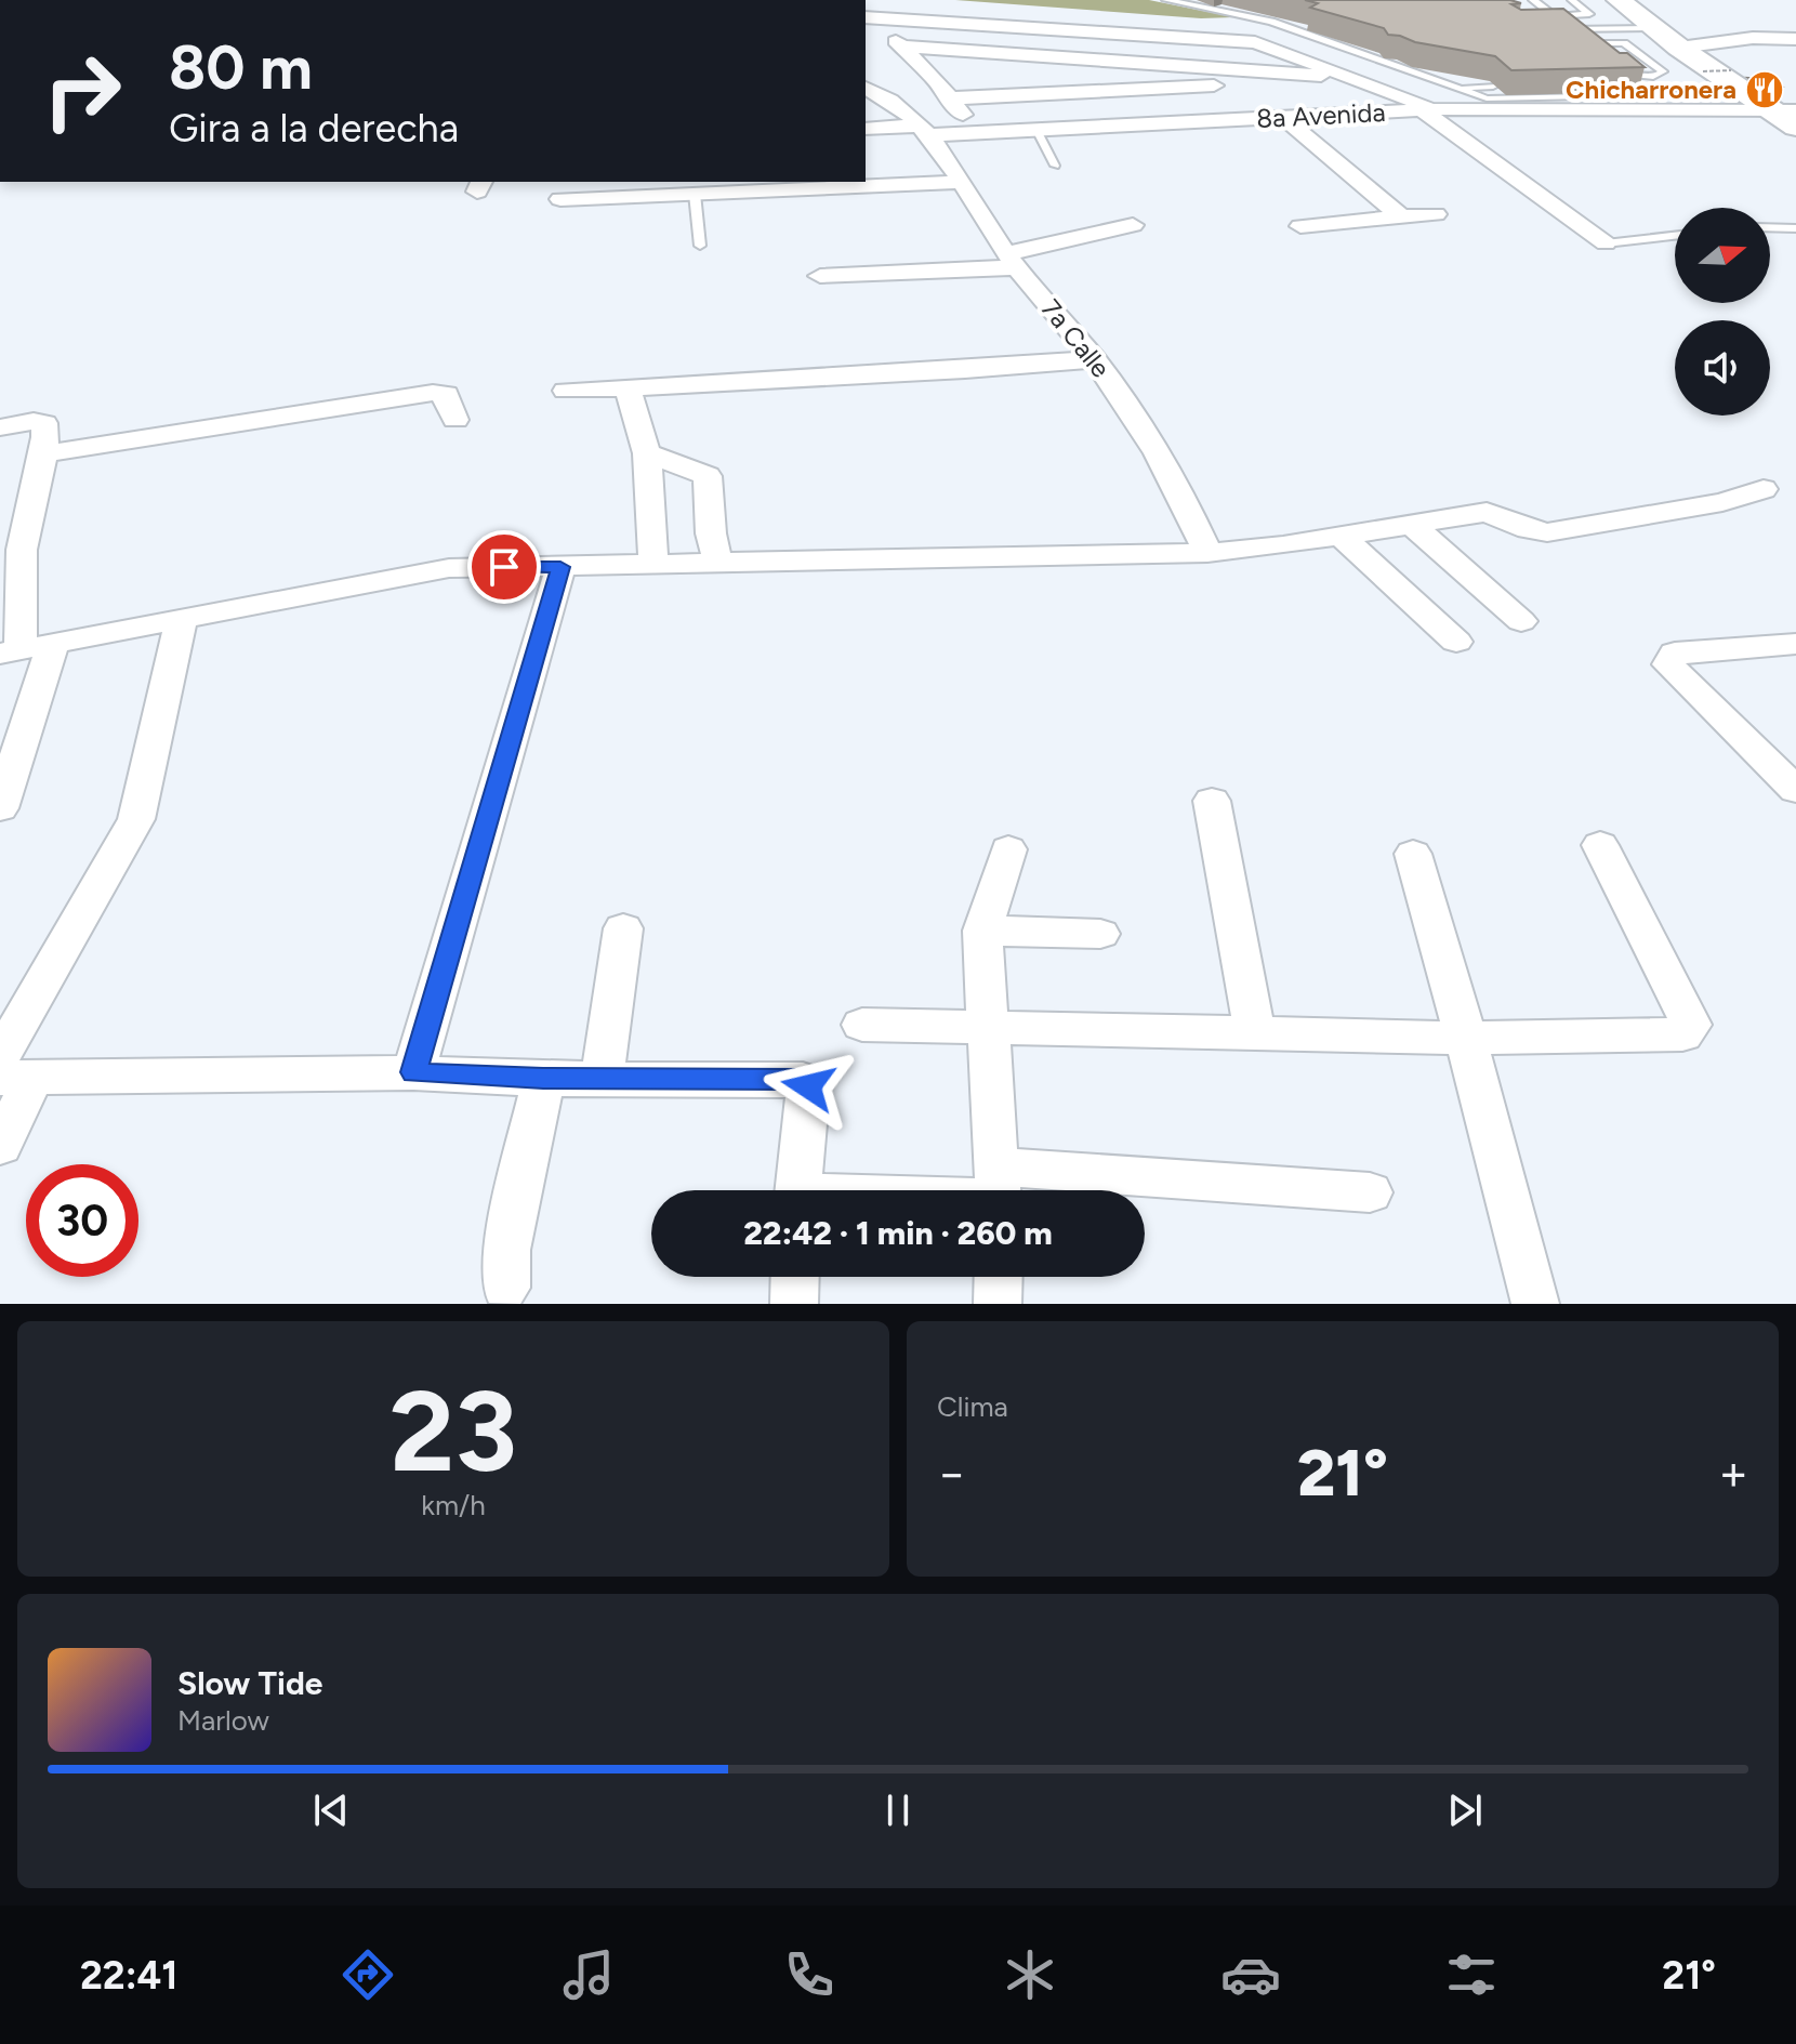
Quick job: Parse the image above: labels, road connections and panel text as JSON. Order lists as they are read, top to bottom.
{
  "streets": {
    "street": ["8a Avenida", "7a Calle"]
  },
  "crossings": [
    ["8a Avenida", "7a Calle"]
  ],
  "places": {
    "restaurant": ["Chicharronera"]
  },
  "north": "right",
  "page": {
    "turn": ["80 m", "Gira a la derecha"],
    "limit": "30",
    "trip": "22:42 · 1 min · 260 m",
    "tile": [
      ["23", "km/h"],
      "Clima"
    ],
    "heat": ["−", "21°", "+"],
    "song": ["Slow Tide", "Marlow"],
    "tabs": ["22:41", "21°"]
  }
}
